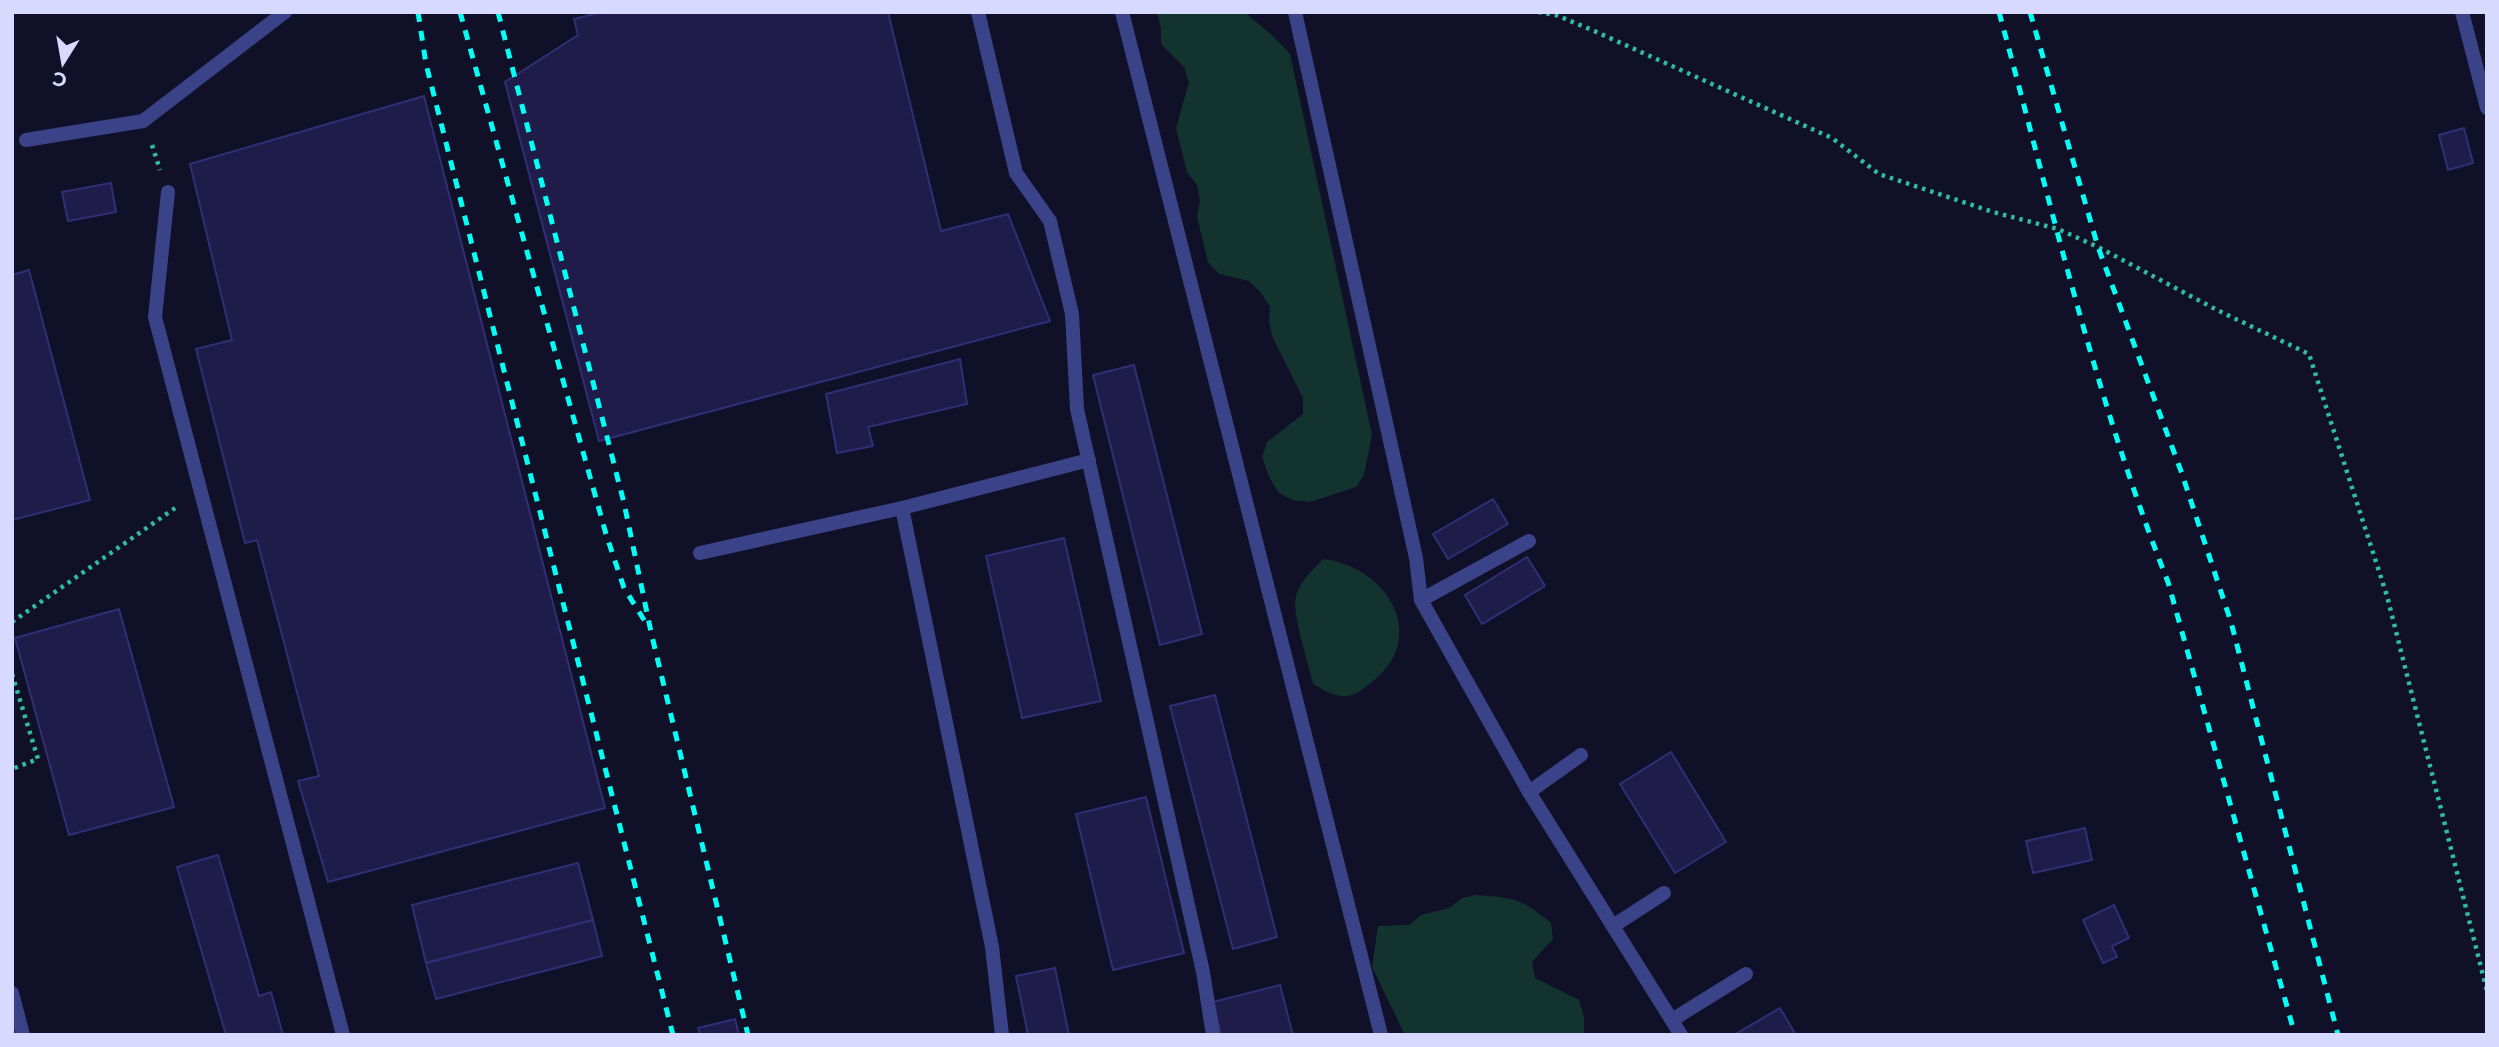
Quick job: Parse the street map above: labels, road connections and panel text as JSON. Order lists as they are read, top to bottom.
{
  "north": "bottom"
}
